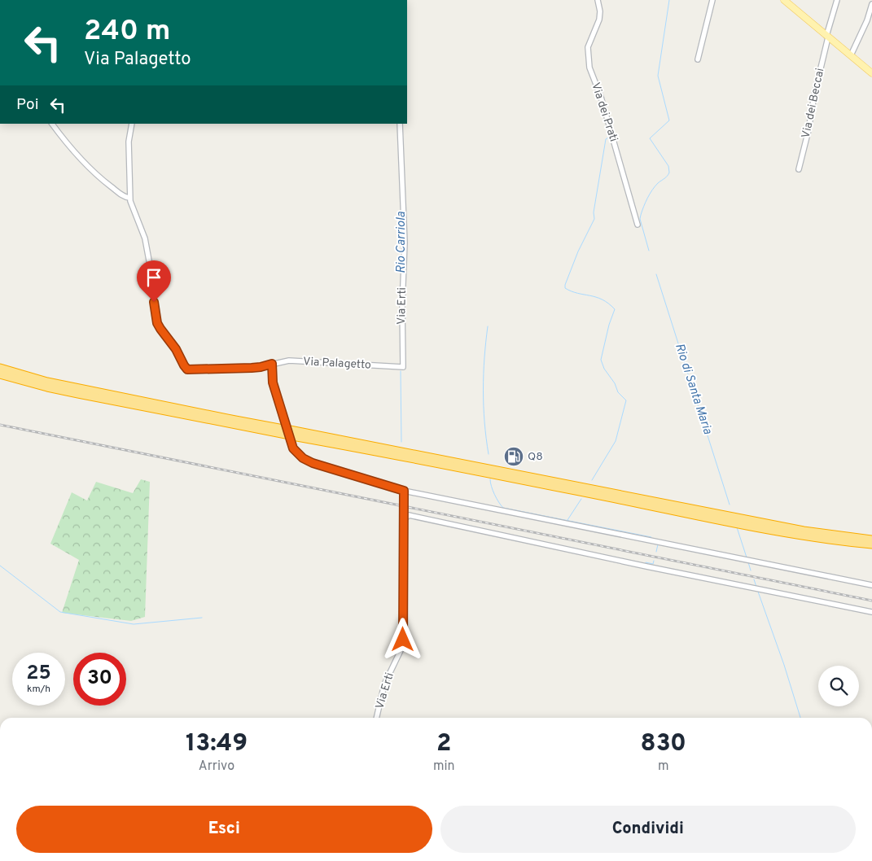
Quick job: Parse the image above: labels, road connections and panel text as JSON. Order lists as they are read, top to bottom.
{
  "streets": {
    "street": [
      "Via dei Beccai",
      "Via dei Prati",
      "Via Erti",
      "Via Palagetto"
    ]
  },
  "crossings": [
    ["Via Erti", "Via Palagetto"]
  ],
  "water": ["Rio Carriola", "Rio di Santa Maria"],
  "places": {
    "fuel station": ["Q8"]
  },
  "page": {
    "turn": ["240 m", "Via Palagetto"],
    "then": "Poi",
    "speed": "25 km/h",
    "limit": "30",
    "eta": [
      "13:49",
      "Arrivo",
      "2",
      "min",
      "830",
      "m"
    ],
    "buttons": ["Esci", "Condividi"]
  }
}
